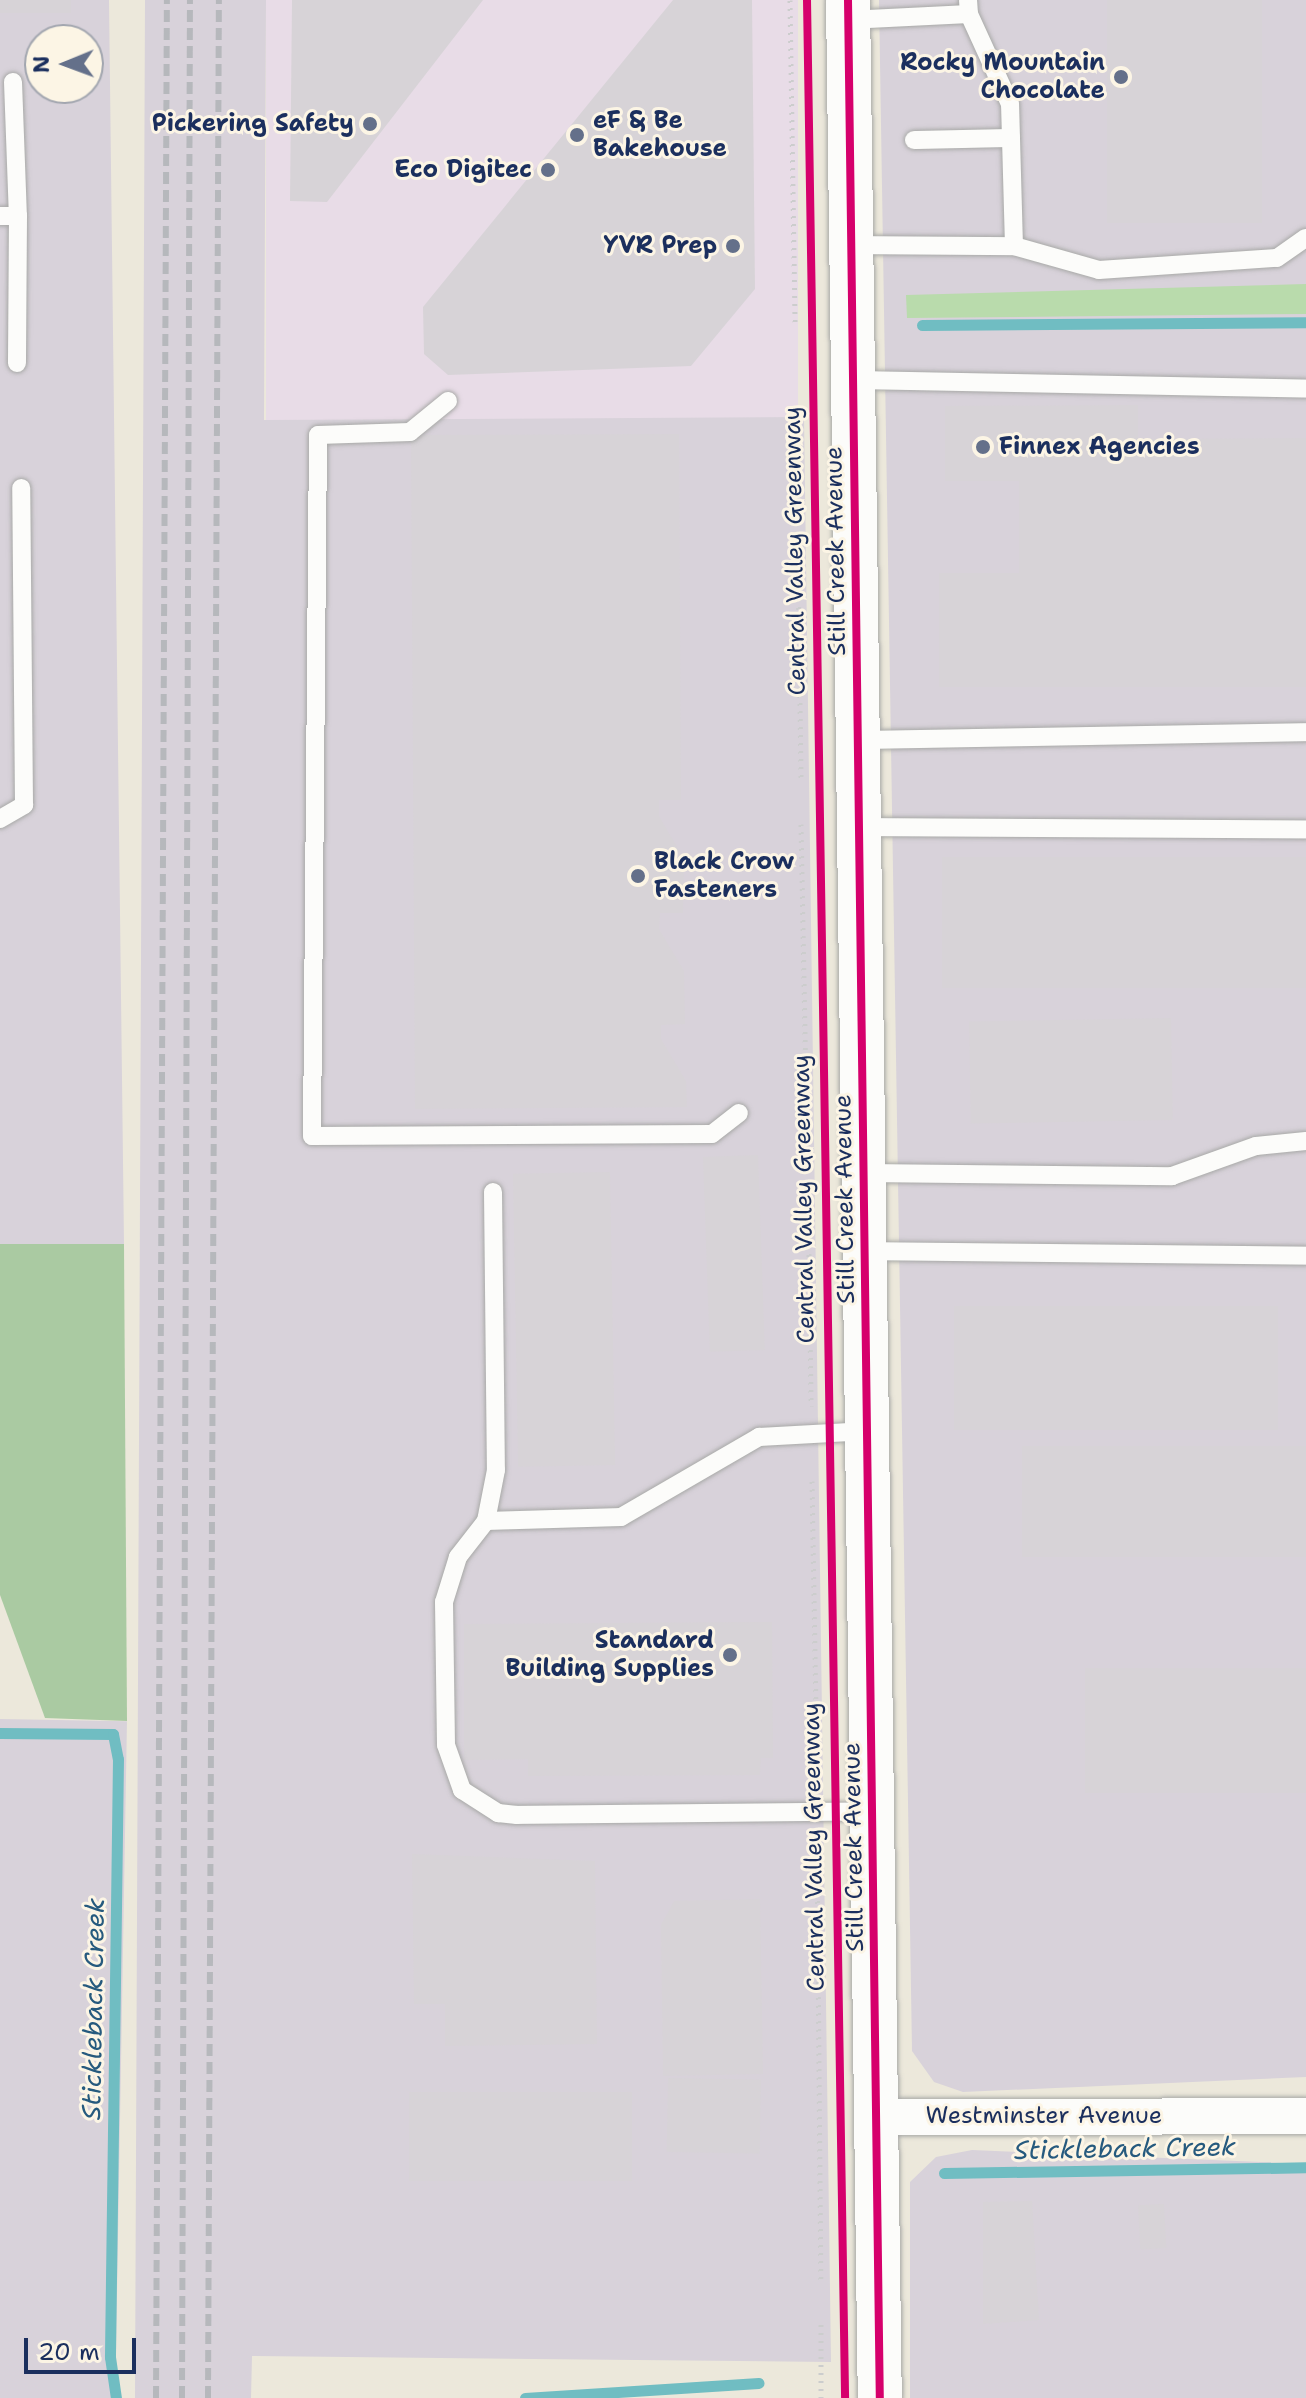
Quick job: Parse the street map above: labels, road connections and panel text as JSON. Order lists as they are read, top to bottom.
{
  "streets": {
    "street": ["Still Creek Avenue", "Westminster Avenue"],
    "cycle path": ["Central Valley Greenway"]
  },
  "crossings": [
    ["Still Creek Avenue", "Westminster Avenue"]
  ],
  "water": ["Stickleback Creek"],
  "places": [
    "Rocky Mountain Chocolate",
    "Pickering Safety",
    "eF & Be Bakehouse",
    "Eco Digitec",
    "YVR Prep",
    "Finnex Agencies",
    "Black Crow Fasteners",
    "Standard Building Supplies"
  ],
  "scale_bar": "20 m",
  "north": "left"
}
